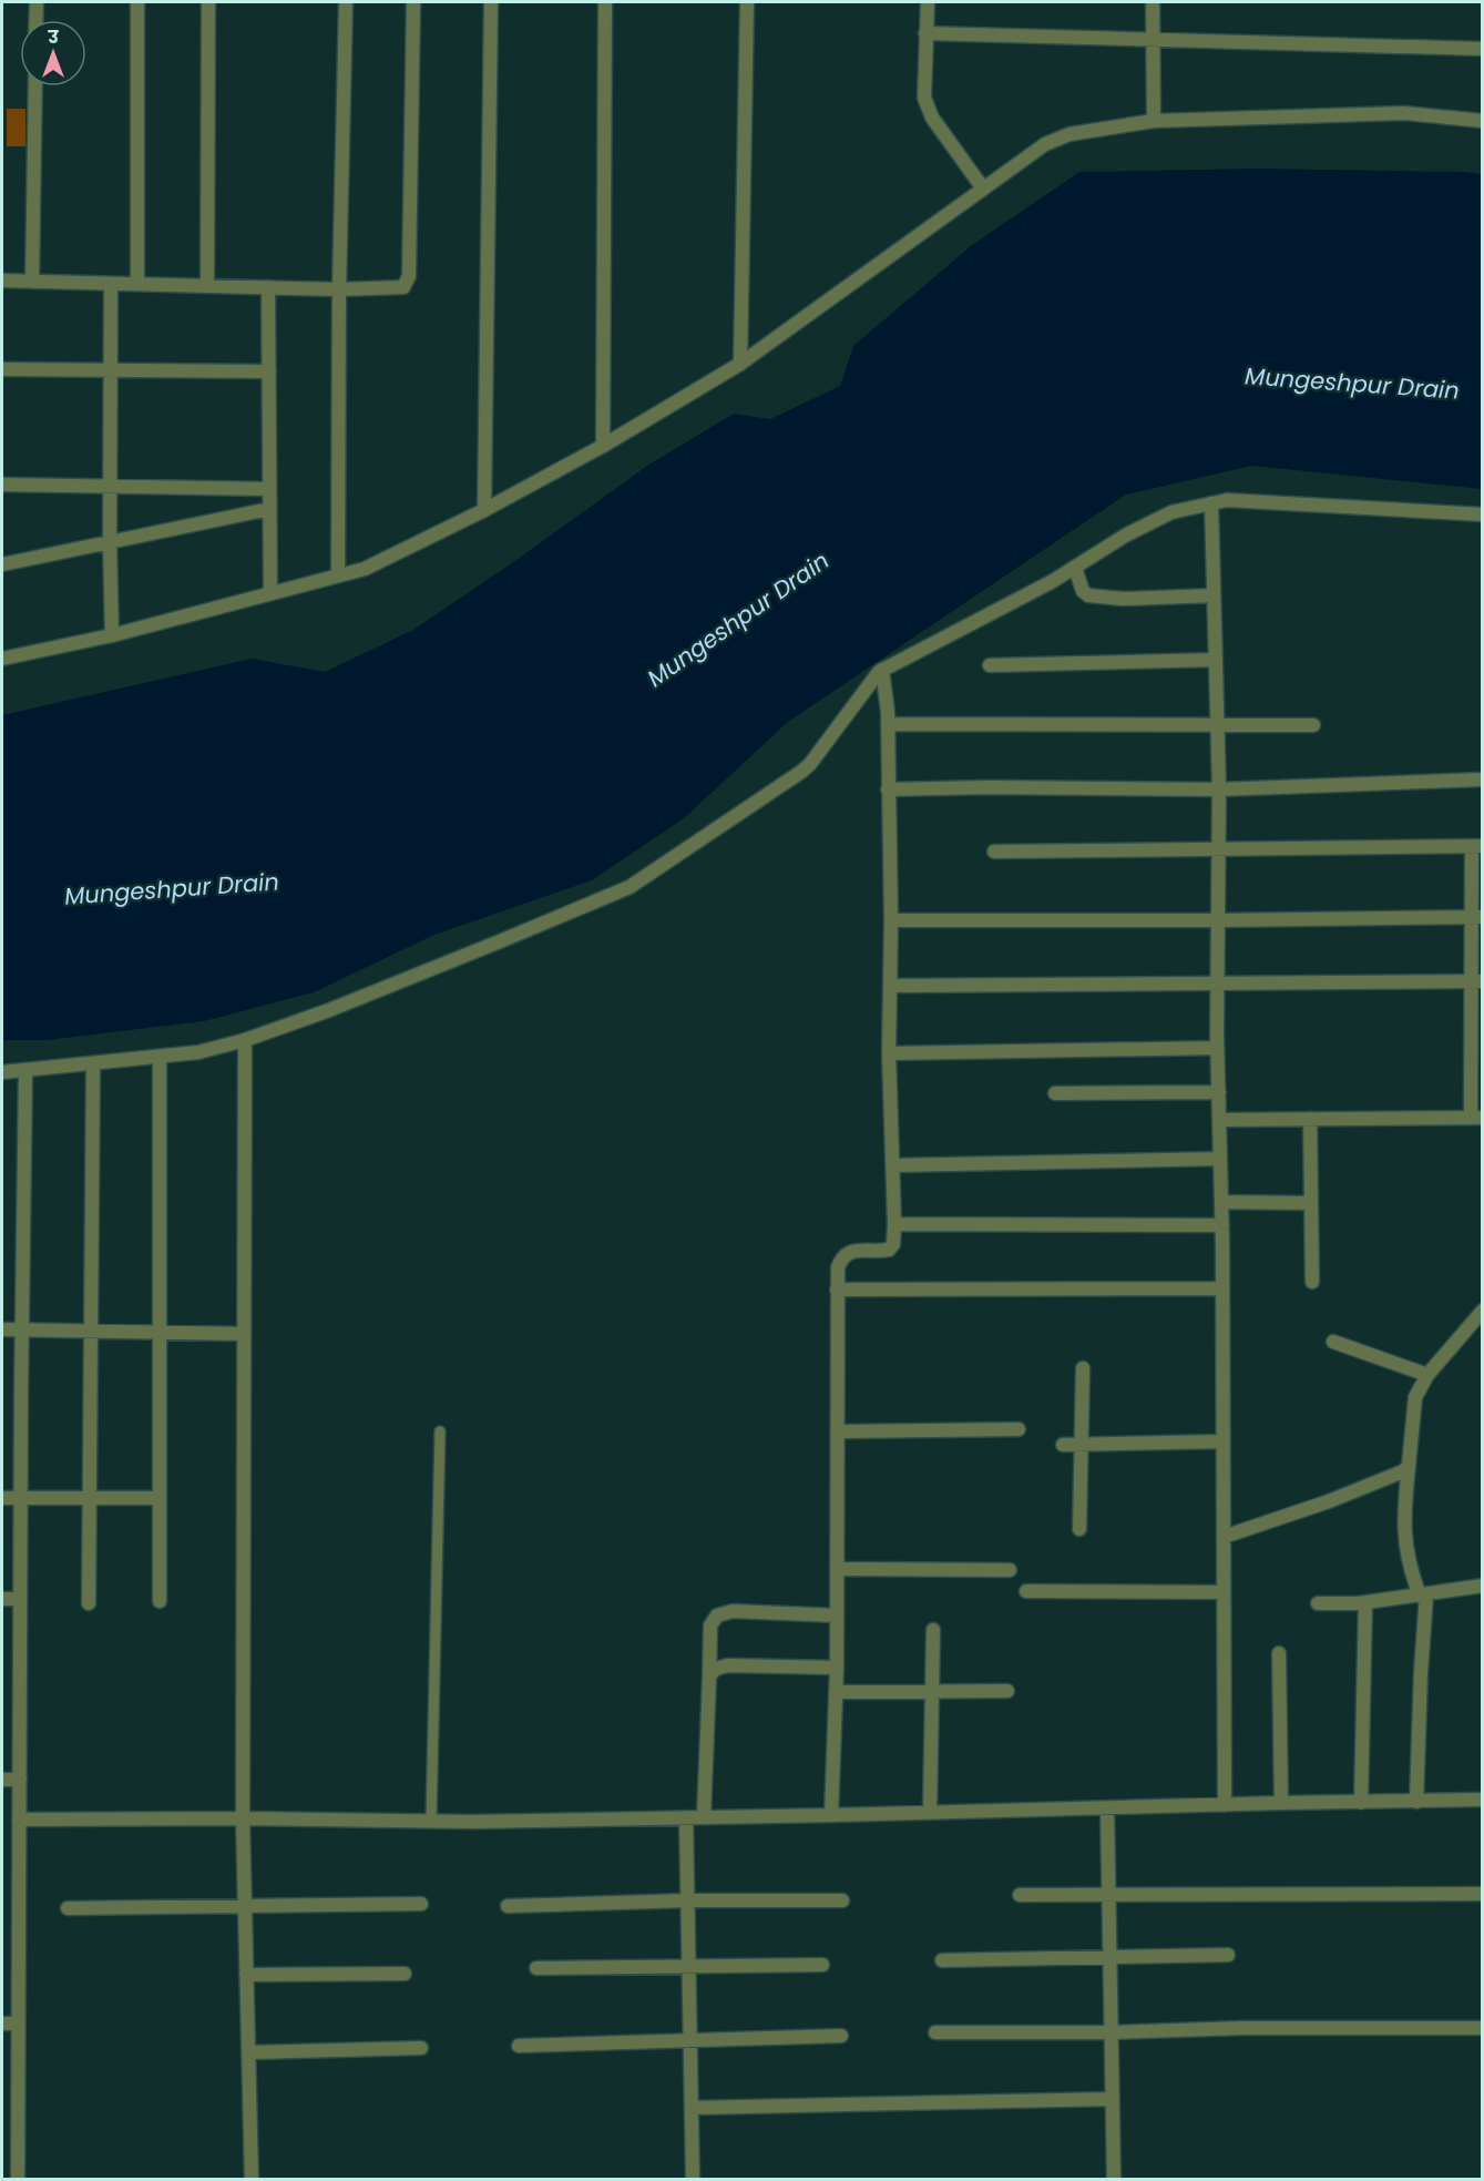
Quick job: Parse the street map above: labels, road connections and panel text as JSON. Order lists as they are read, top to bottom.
{
  "water": ["Mungeshpur Drain"],
  "north": "top"
}
